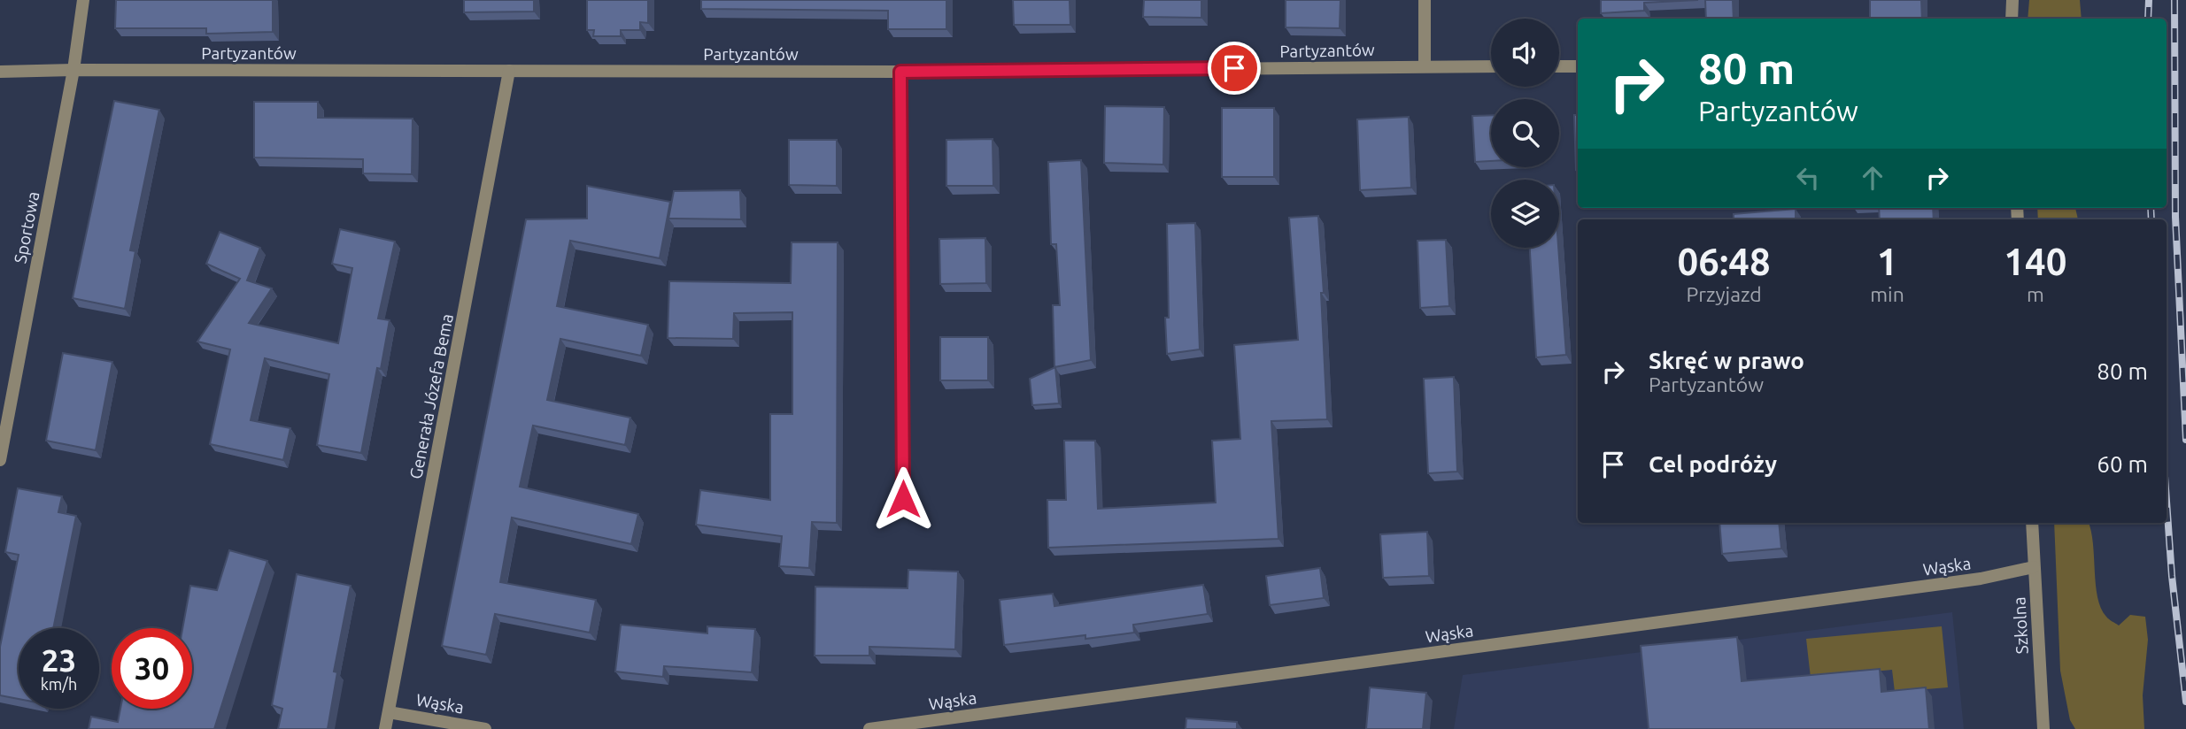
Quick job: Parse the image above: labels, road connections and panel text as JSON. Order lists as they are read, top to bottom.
{
  "streets": {
    "street": [
      "Partyzantów",
      "Sportowa",
      "Generała Józefa Bema",
      "Wąska",
      "Szkolna"
    ]
  },
  "crossings": [
    ["Partyzantów", "Sportowa"],
    ["Partyzantów", "Generała Józefa Bema"],
    ["Generała Józefa Bema", "Wąska"],
    ["Wąska", "Szkolna"]
  ],
  "page": {
    "turn": ["80 m", "Partyzantów"],
    "eta": [
      "06:48",
      "Przyjazd",
      "1",
      "min",
      "140",
      "m"
    ],
    "list": [
      {
        "name": "Skręć w prawo",
        "note": "Partyzantów",
        "value": "80 m"
      },
      {
        "name": "Cel podróży",
        "value": "60 m"
      }
    ],
    "speed": "23 km/h",
    "limit": "30"
  }
}
